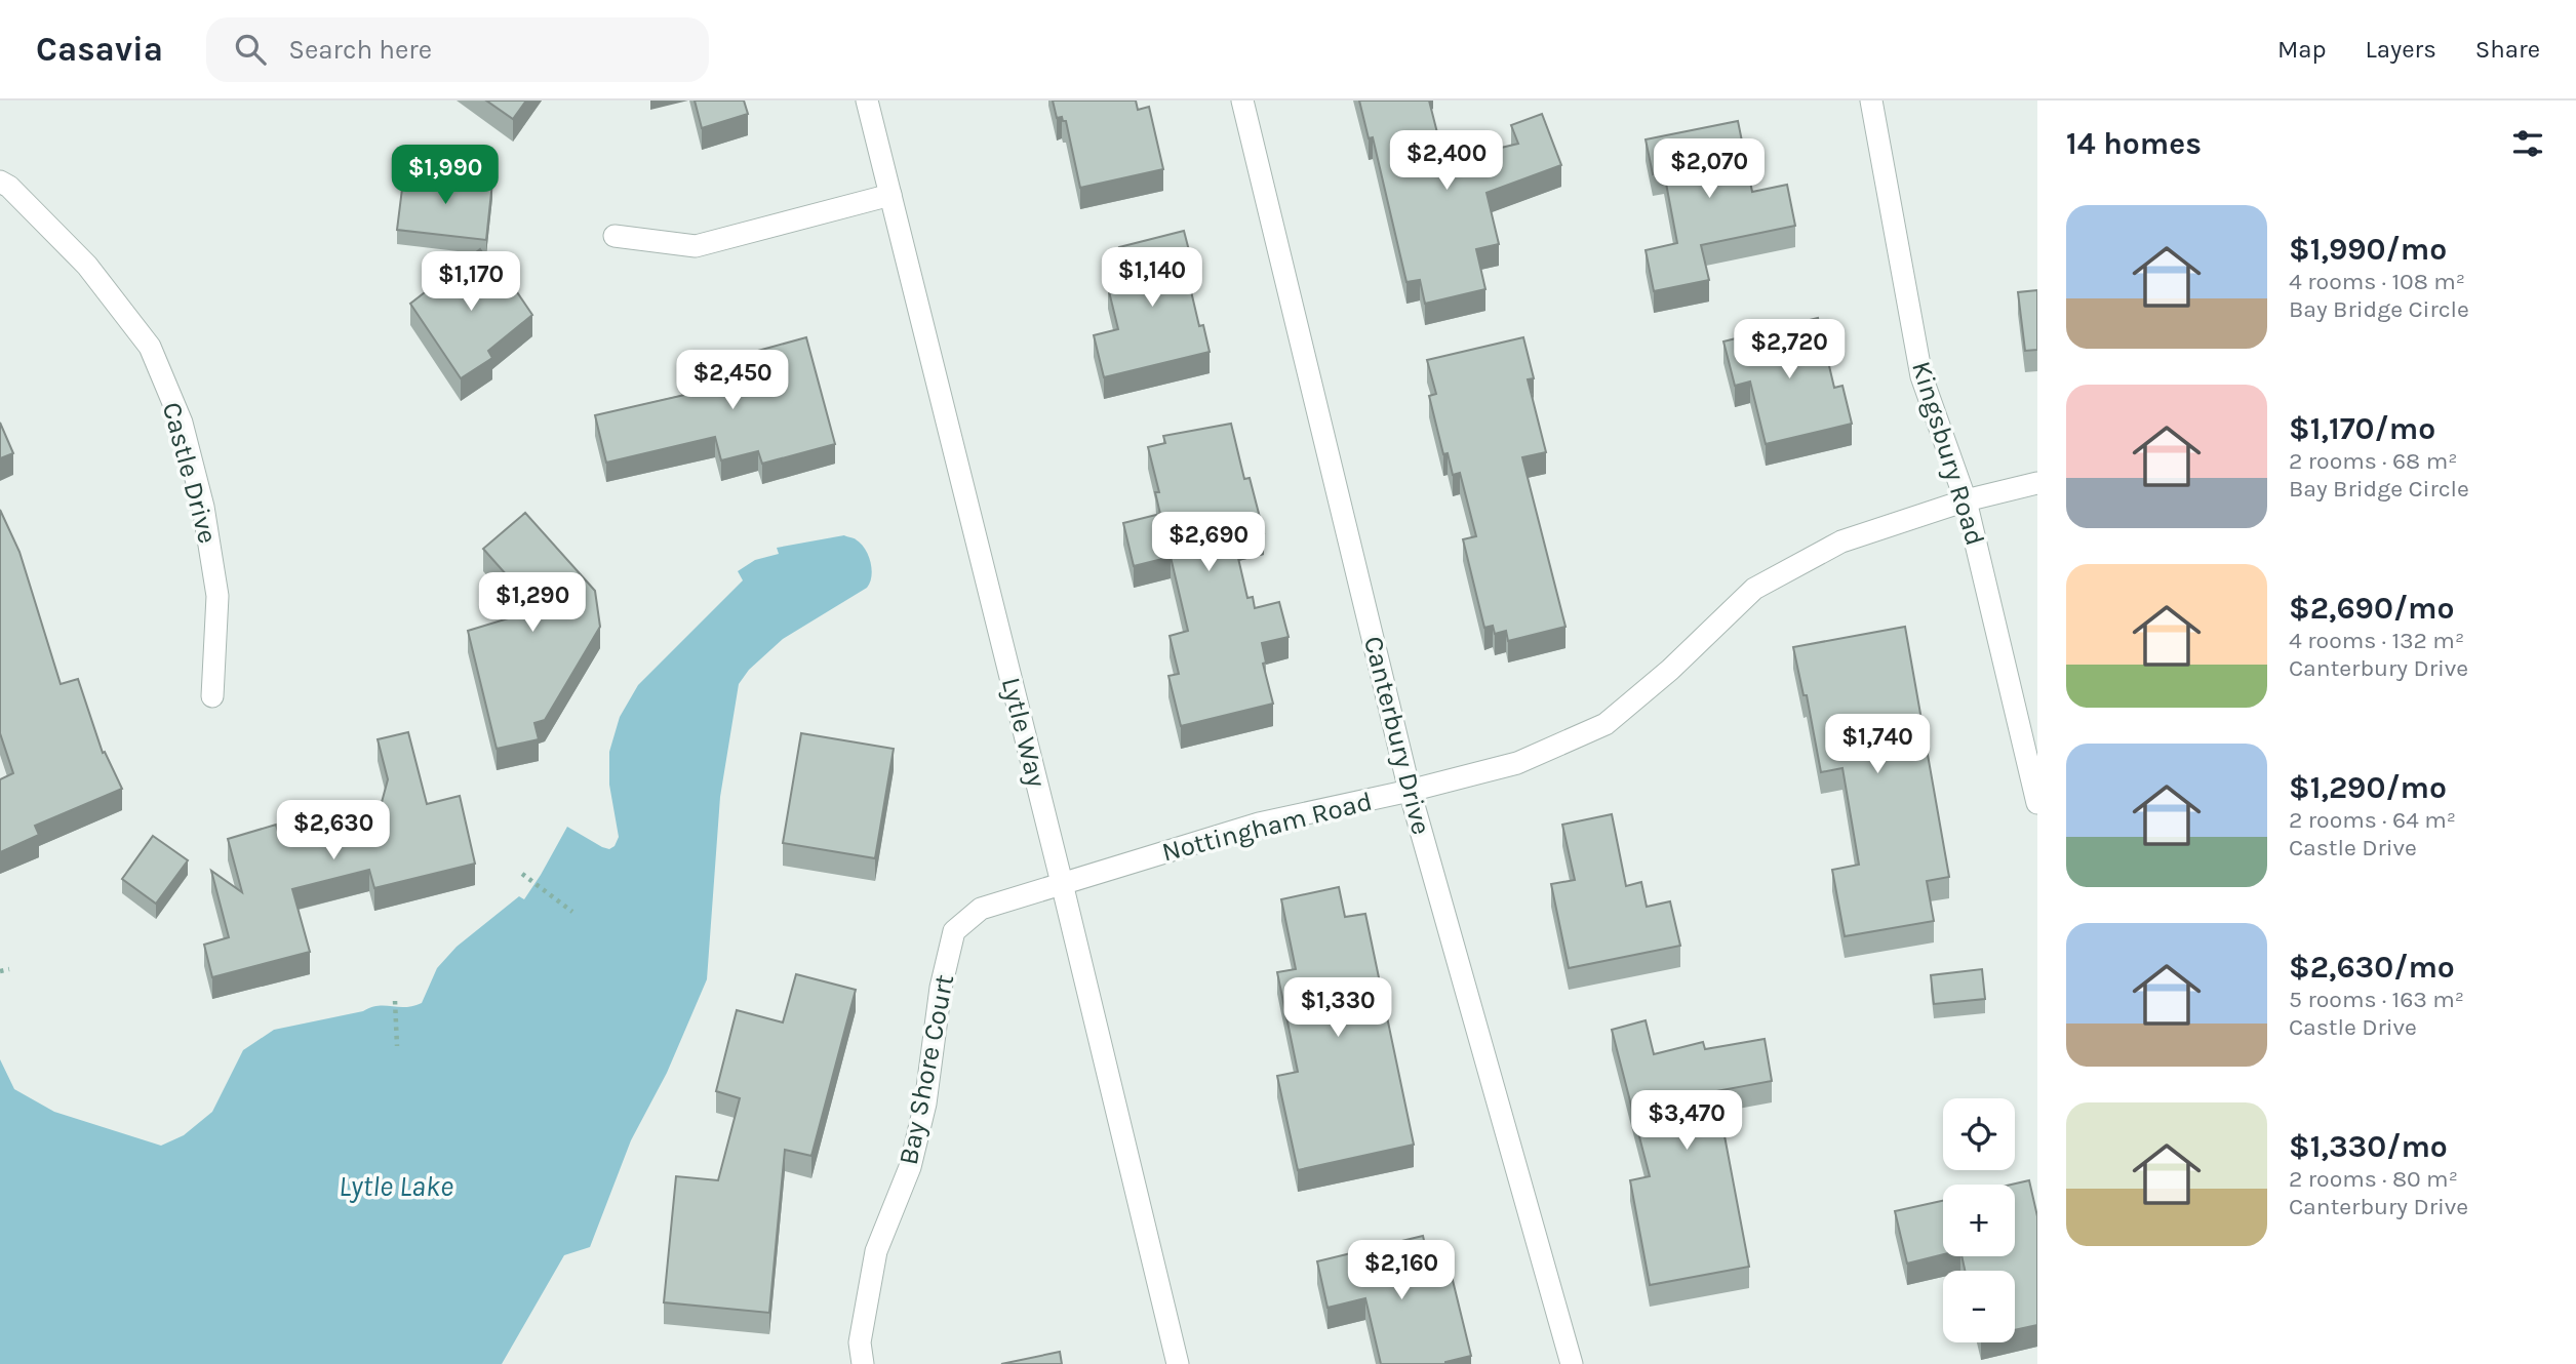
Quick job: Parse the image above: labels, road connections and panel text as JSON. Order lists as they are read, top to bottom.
{
  "streets": {
    "street": [
      "Kingsbury Road",
      "Castle Drive",
      "Lytle Way",
      "Canterbury Drive",
      "Nottingham Road",
      "Bay Shore Court"
    ]
  },
  "crossings": [
    ["Kingsbury Road", "Nottingham Road"],
    ["Lytle Way", "Nottingham Road"],
    ["Lytle Way", "Bay Shore Court"],
    ["Canterbury Drive", "Nottingham Road"],
    ["Nottingham Road", "Bay Shore Court"]
  ],
  "water": ["Lytle Lake"],
  "page": {
    "header": "Casavia",
    "search": "Search here",
    "nav": ["Map", "Layers", "Share"],
    "heading": "14 homes",
    "price": [
      "$2,400",
      "$2,070",
      "$1,990",
      "$1,140",
      "$1,170",
      "$2,720",
      "$2,450",
      "$2,690",
      "$1,290",
      "$1,740",
      "$2,630",
      "$1,330",
      "$3,470",
      "$2,160"
    ],
    "list": [
      {
        "name": "$1,990/mo",
        "note": "4 rooms · 108 m² · Bay Bridge Circle"
      },
      {
        "name": "$1,170/mo",
        "note": "2 rooms · 68 m² · Bay Bridge Circle"
      },
      {
        "name": "$2,690/mo",
        "note": "4 rooms · 132 m² · Canterbury Drive"
      },
      {
        "name": "$1,290/mo",
        "note": "2 rooms · 64 m² · Castle Drive"
      },
      {
        "name": "$2,630/mo",
        "note": "5 rooms · 163 m² · Castle Drive"
      },
      {
        "name": "$1,330/mo",
        "note": "2 rooms · 80 m² · Canterbury Drive"
      }
    ],
    "map_buttons": ["+", "−"]
  }
}
